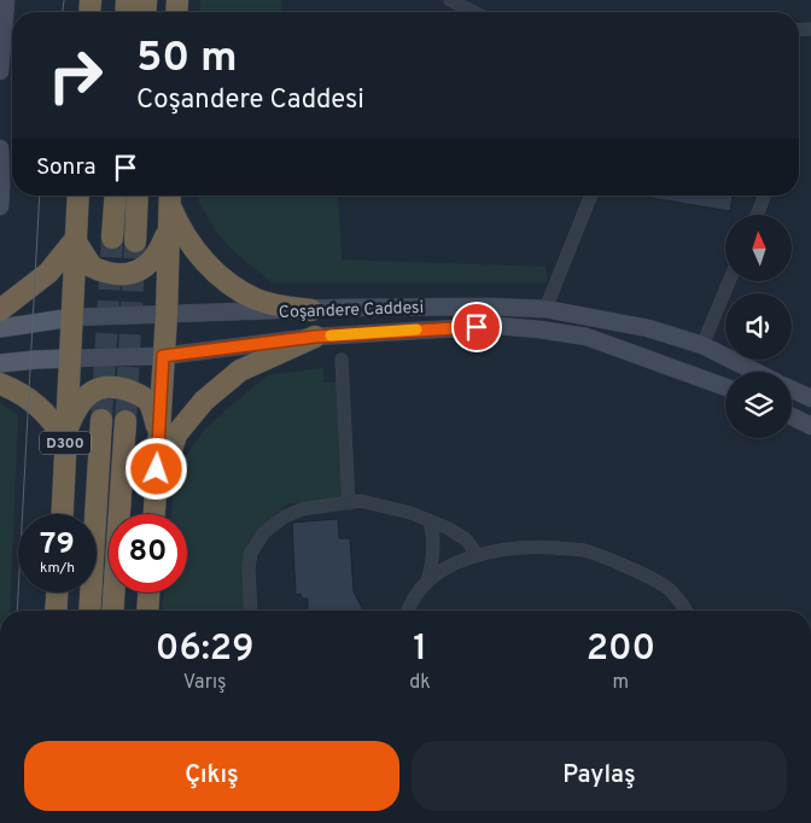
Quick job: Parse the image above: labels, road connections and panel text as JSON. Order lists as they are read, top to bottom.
{
  "streets": {
    "highway": ["D300"],
    "main road": ["Coşandere Caddesi"]
  },
  "crossings": [
    ["Coşandere Caddesi", "D300"]
  ],
  "north": "top",
  "page": {
    "turn": ["50 m", "Coşandere Caddesi"],
    "then": "Sonra",
    "speed": "79 km/h",
    "limit": "80",
    "eta": [
      "06:29",
      "Varış",
      "1",
      "dk",
      "200",
      "m"
    ],
    "buttons": ["Çıkış", "Paylaş"]
  }
}
